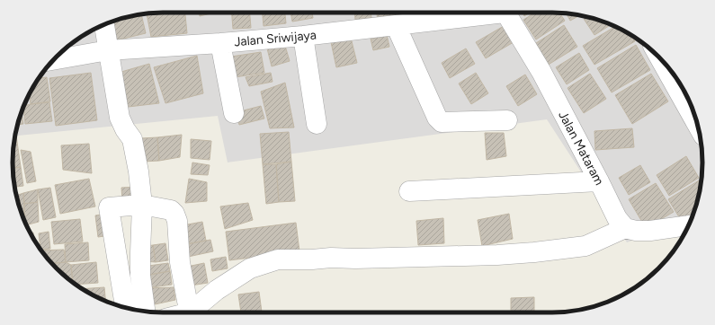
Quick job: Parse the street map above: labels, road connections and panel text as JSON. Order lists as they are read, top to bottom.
{
  "streets": {
    "street": ["Jalan Sriwijaya", "Jalan Mataram"]
  }
}
